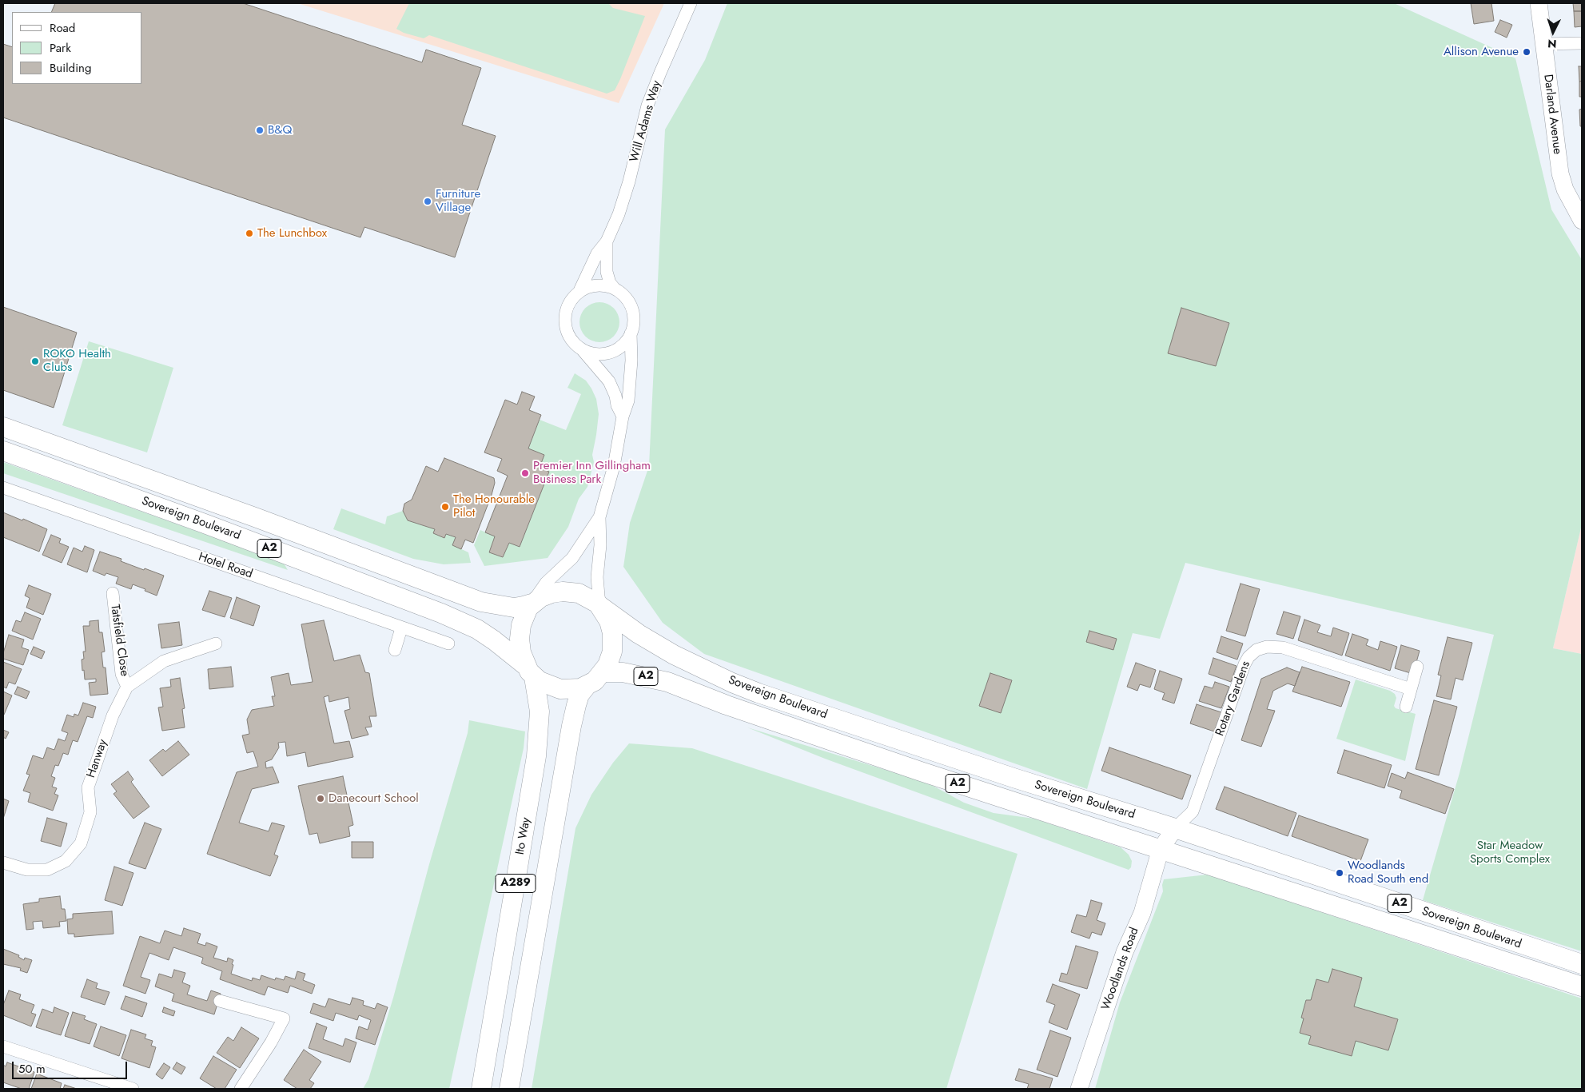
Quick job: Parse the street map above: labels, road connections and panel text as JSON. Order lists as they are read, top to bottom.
{
  "streets": {
    "main road": [
      "Sovereign Boulevard",
      "A2",
      "Ito Way",
      "A289"
    ],
    "street": [
      "Darland Avenue",
      "Will Adams Way",
      "Hotel Road",
      "Tatsfield Close",
      "Rotary Gardens",
      "Hanway",
      "Woodlands Road"
    ]
  },
  "crossings": [
    ["Sovereign Boulevard", "Rotary Gardens"],
    ["Sovereign Boulevard", "Ito Way"],
    ["Sovereign Boulevard", "A289"],
    ["Sovereign Boulevard", "Woodlands Road"],
    ["Tatsfield Close", "Hanway"],
    ["Rotary Gardens", "Woodlands Road"],
    ["Ito Way", "A289"]
  ],
  "parks": ["Star Meadow Sports Complex"],
  "places": [
    "Allison Avenue",
    "B&Q",
    "Furniture Village",
    "The Lunchbox",
    "ROKO Health Clubs",
    "Premier Inn Gillingham Business Park",
    "The Honourable Pilot",
    "Danecourt School",
    "Woodlands Road South end"
  ],
  "legend": ["Road", "Park", "Building"],
  "scale_bar": "50 m",
  "north": "bottom"
}
